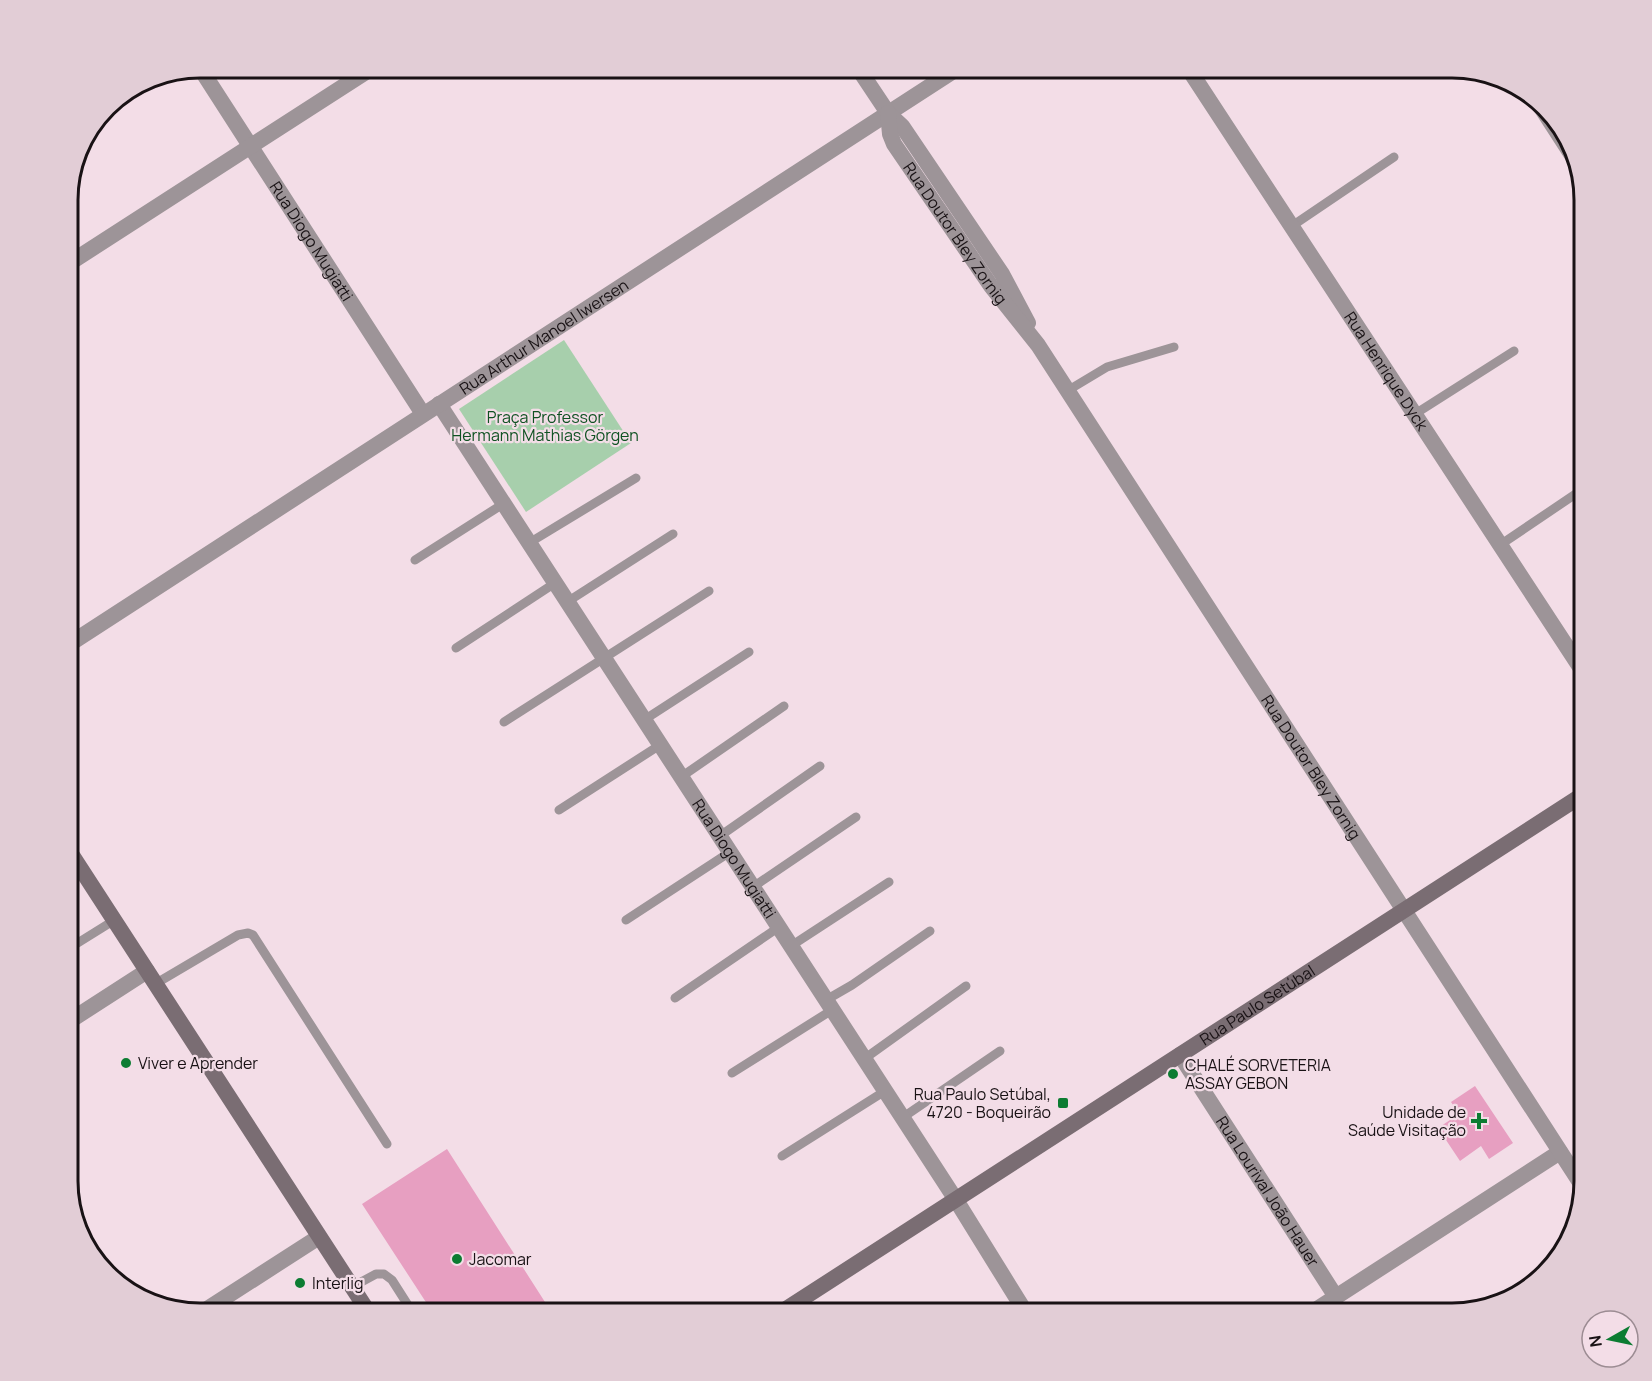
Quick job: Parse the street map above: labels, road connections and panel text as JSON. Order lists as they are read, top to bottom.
{
  "streets": {
    "main road": ["Rua Paulo Setúbal"],
    "street": [
      "Rua Doutor Bley Zornig",
      "Rua Diogo Mugiatti",
      "Rua Arthur Manoel Iwersen",
      "Rua Henrique Dyck",
      "Rua Lourival João Hauer"
    ]
  },
  "crossings": [
    ["Rua Doutor Bley Zornig", "Rua Arthur Manoel Iwersen"],
    ["Rua Doutor Bley Zornig", "Rua Paulo Setúbal"],
    ["Rua Diogo Mugiatti", "Rua Arthur Manoel Iwersen"],
    ["Rua Diogo Mugiatti", "Rua Paulo Setúbal"],
    ["Rua Paulo Setúbal", "Rua Lourival João Hauer"]
  ],
  "parks": ["Praça Professor Hermann Mathias Görgen"],
  "places": {
    "other": [
      "Viver e Aprender",
      "CHALÉ SORVETERIA ASSAY GEBON",
      "Jacomar",
      "Interlig"
    ],
    "transit": ["Rua Paulo Setúbal, 4720 - Boqueirão"],
    "health": ["Unidade de Saúde Visitação"]
  },
  "north": "left"
}
